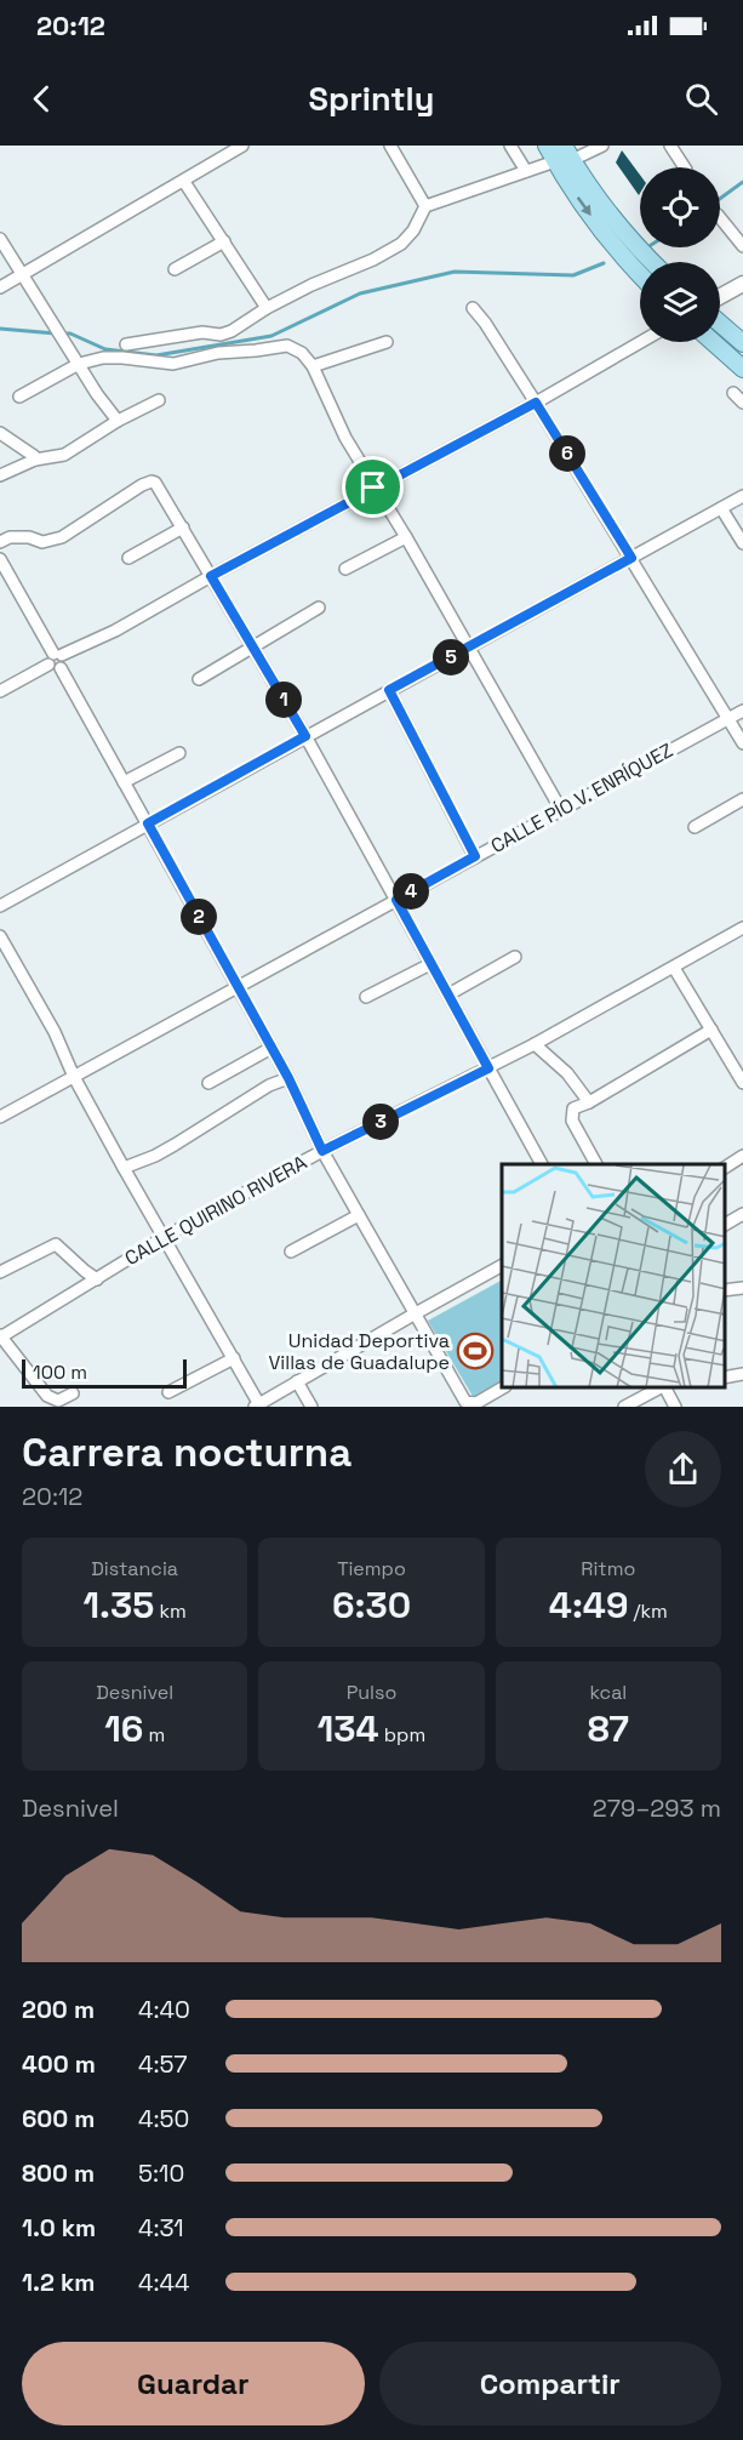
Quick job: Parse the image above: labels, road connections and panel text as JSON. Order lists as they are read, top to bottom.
{
  "streets": {
    "street": ["CALLE PÍO V. ENRÍQUEZ", "CALLE QUIRINO RIVERA"]
  },
  "places": {
    "sports": ["Unidad Deportiva Villas de Guadalupe"]
  },
  "scale_bar": "100 m",
  "page": {
    "status": "20:12",
    "header": "Sprintly",
    "pins": [
      "6",
      "5",
      "1",
      "4",
      "2",
      "3"
    ],
    "scale": "100 m",
    "heading": ["Carrera nocturna", "20:12"],
    "stats": [
      ["Distancia", "1.35 km"],
      ["Tiempo", "6:30"],
      ["Ritmo", "4:49 /km"],
      ["Desnivel", "16 m"],
      ["Pulso", "134 bpm"],
      ["kcal", "87"]
    ],
    "chart": ["Desnivel", "279–293 m"],
    "list": [
      {
        "name": "200 m",
        "note": "4:40"
      },
      {
        "name": "400 m",
        "note": "4:57"
      },
      {
        "name": "600 m",
        "note": "4:50"
      },
      {
        "name": "800 m",
        "note": "5:10"
      },
      {
        "name": "1.0 km",
        "note": "4:31"
      },
      {
        "name": "1.2 km",
        "note": "4:44"
      }
    ],
    "buttons": ["Guardar", "Compartir"]
  }
}
